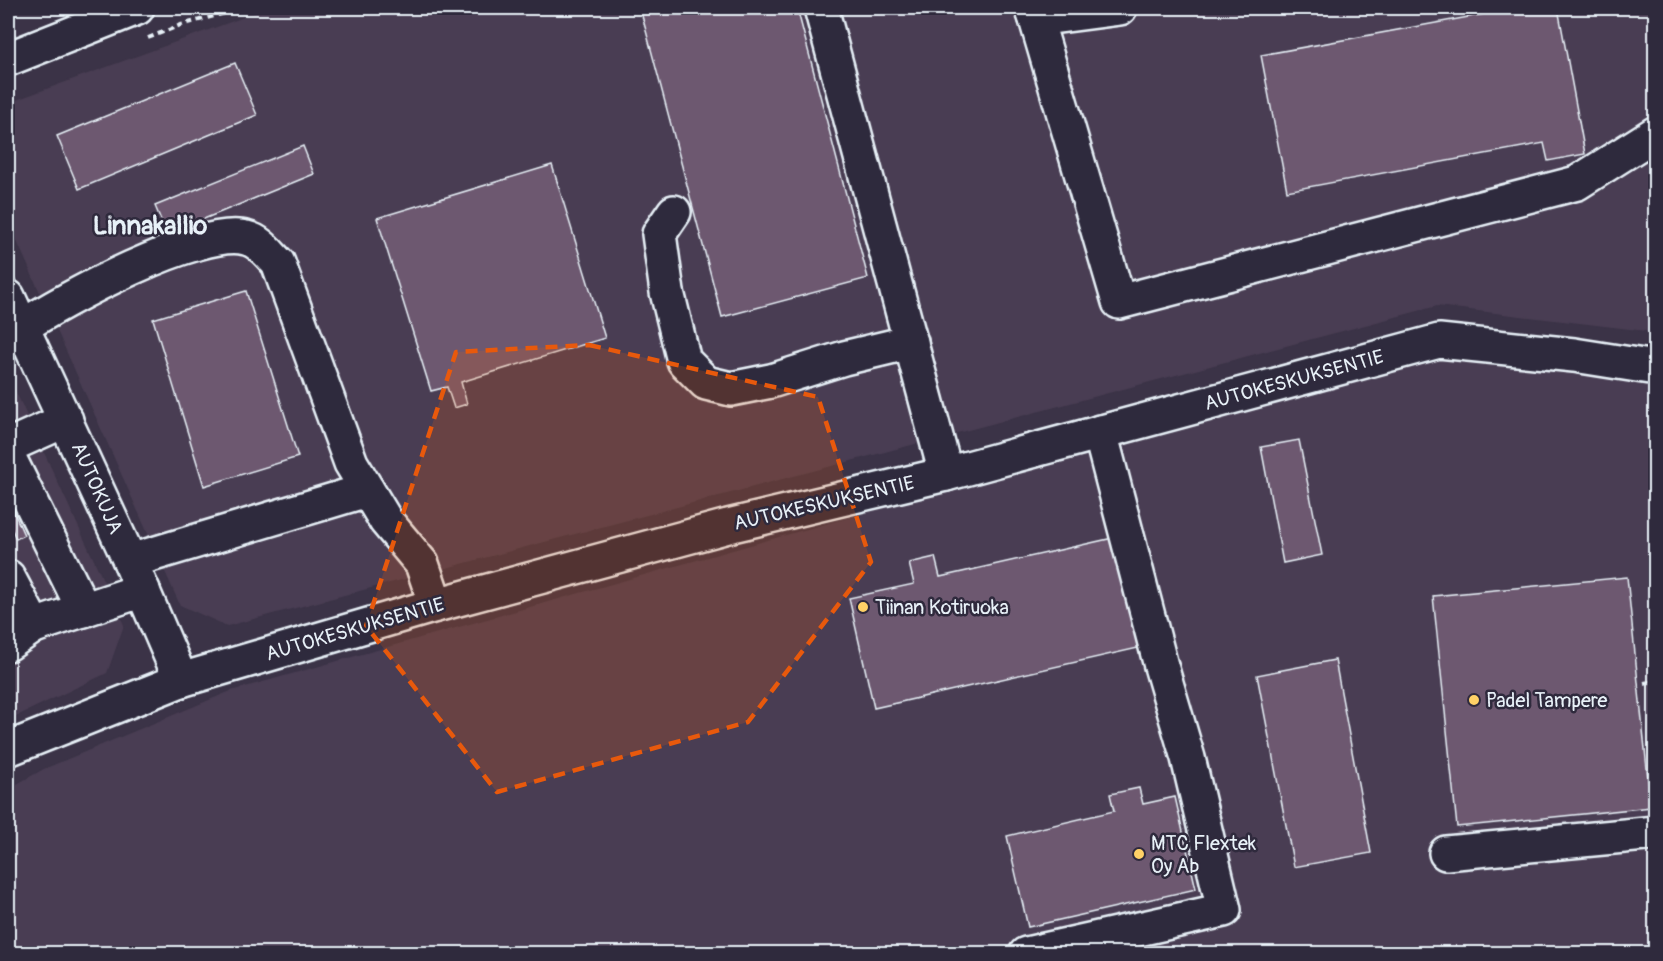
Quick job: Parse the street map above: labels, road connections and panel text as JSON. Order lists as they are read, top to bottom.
{
  "streets": {
    "street": ["AUTOKESKUKSENTIE", "AUTOKUJA"]
  },
  "crossings": [
    ["AUTOKESKUKSENTIE", "AUTOKUJA"]
  ],
  "districts": ["Linnakallio"],
  "places": ["Tiinan Kotiruoka", "Padel Tampere", "MTC Flextek Oy Ab"]
}
